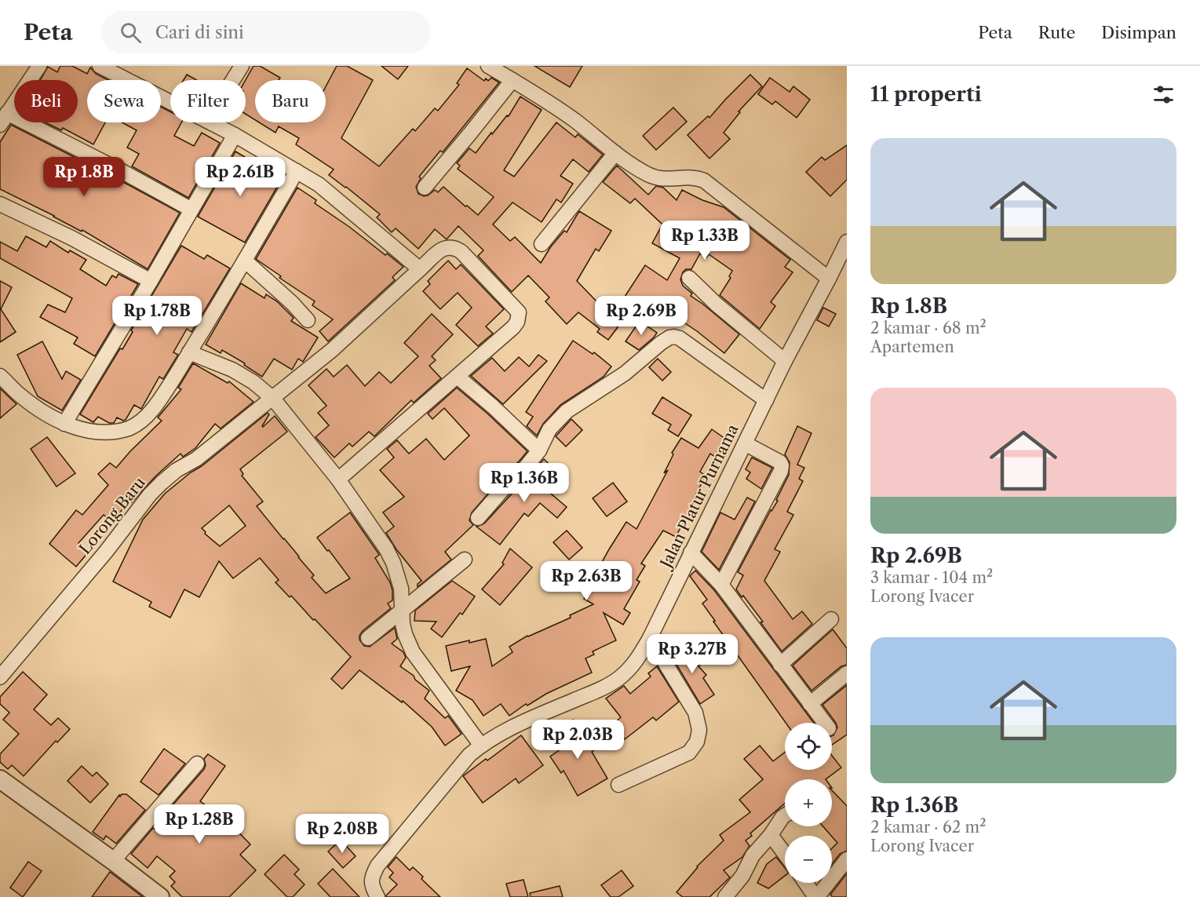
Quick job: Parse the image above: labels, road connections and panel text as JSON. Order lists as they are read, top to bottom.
{
  "streets": {
    "street": ["Jalan Platur Purnama", "Lorong Baru"]
  },
  "page": {
    "header": "Peta",
    "search": "Cari di sini",
    "nav": ["Peta", "Rute", "Disimpan"],
    "heading": "11 properti",
    "chip": [
      "Beli",
      "Sewa",
      "Filter",
      "Baru"
    ],
    "list": [
      {
        "name": "Rp 1.8B",
        "note": "2 kamar · 68 m² · Apartemen"
      },
      {
        "name": "Rp 2.69B",
        "note": "3 kamar · 104 m² · Lorong Ivacer"
      },
      {
        "name": "Rp 1.36B",
        "note": "2 kamar · 62 m² · Lorong Ivacer"
      }
    ],
    "price": [
      "Rp 1.8B",
      "Rp 2.61B",
      "Rp 1.33B",
      "Rp 1.78B",
      "Rp 2.69B",
      "Rp 1.36B",
      "Rp 2.63B",
      "Rp 3.27B",
      "Rp 2.03B",
      "Rp 1.28B",
      "Rp 2.08B"
    ],
    "map_buttons": ["+", "−"]
  }
}
